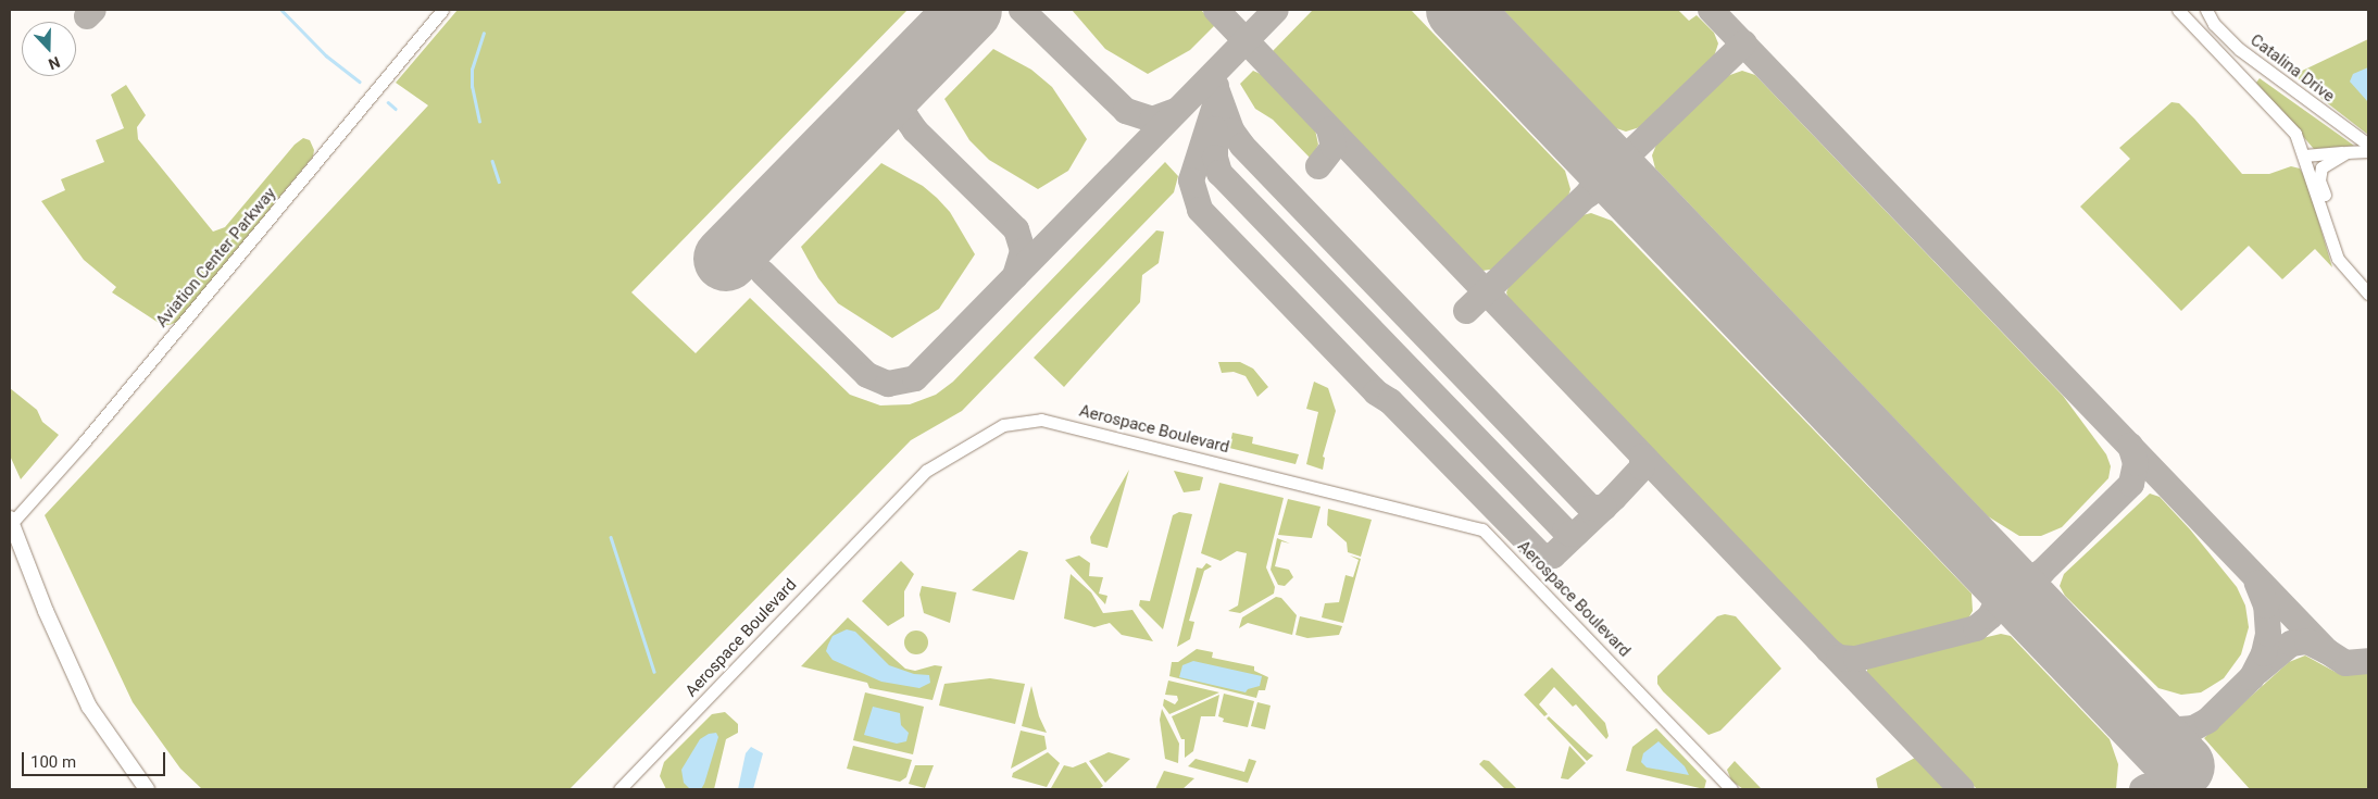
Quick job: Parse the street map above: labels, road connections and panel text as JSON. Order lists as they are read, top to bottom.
{
  "streets": {
    "street": ["Catalina Drive", "Aviation Center Parkway", "Aerospace Boulevard"]
  },
  "scale_bar": "100 m",
  "north": "bottom"
}
